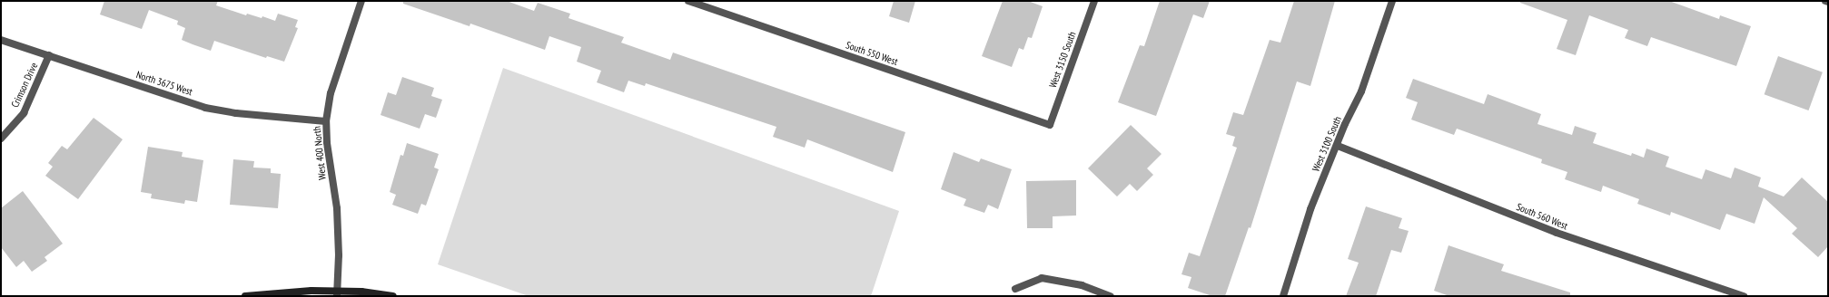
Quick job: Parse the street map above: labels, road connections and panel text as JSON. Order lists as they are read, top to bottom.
{
  "streets": {
    "street": [
      "South 550 West",
      "West 3150 South",
      "North 3675 West",
      "Crimson Drive",
      "West 3100 South",
      "West 400 North",
      "South 560 West"
    ]
  },
  "crossings": [
    ["South 550 West", "West 3150 South"],
    ["North 3675 West", "Crimson Drive"],
    ["North 3675 West", "West 400 North"],
    ["West 3100 South", "South 560 West"]
  ]
}
